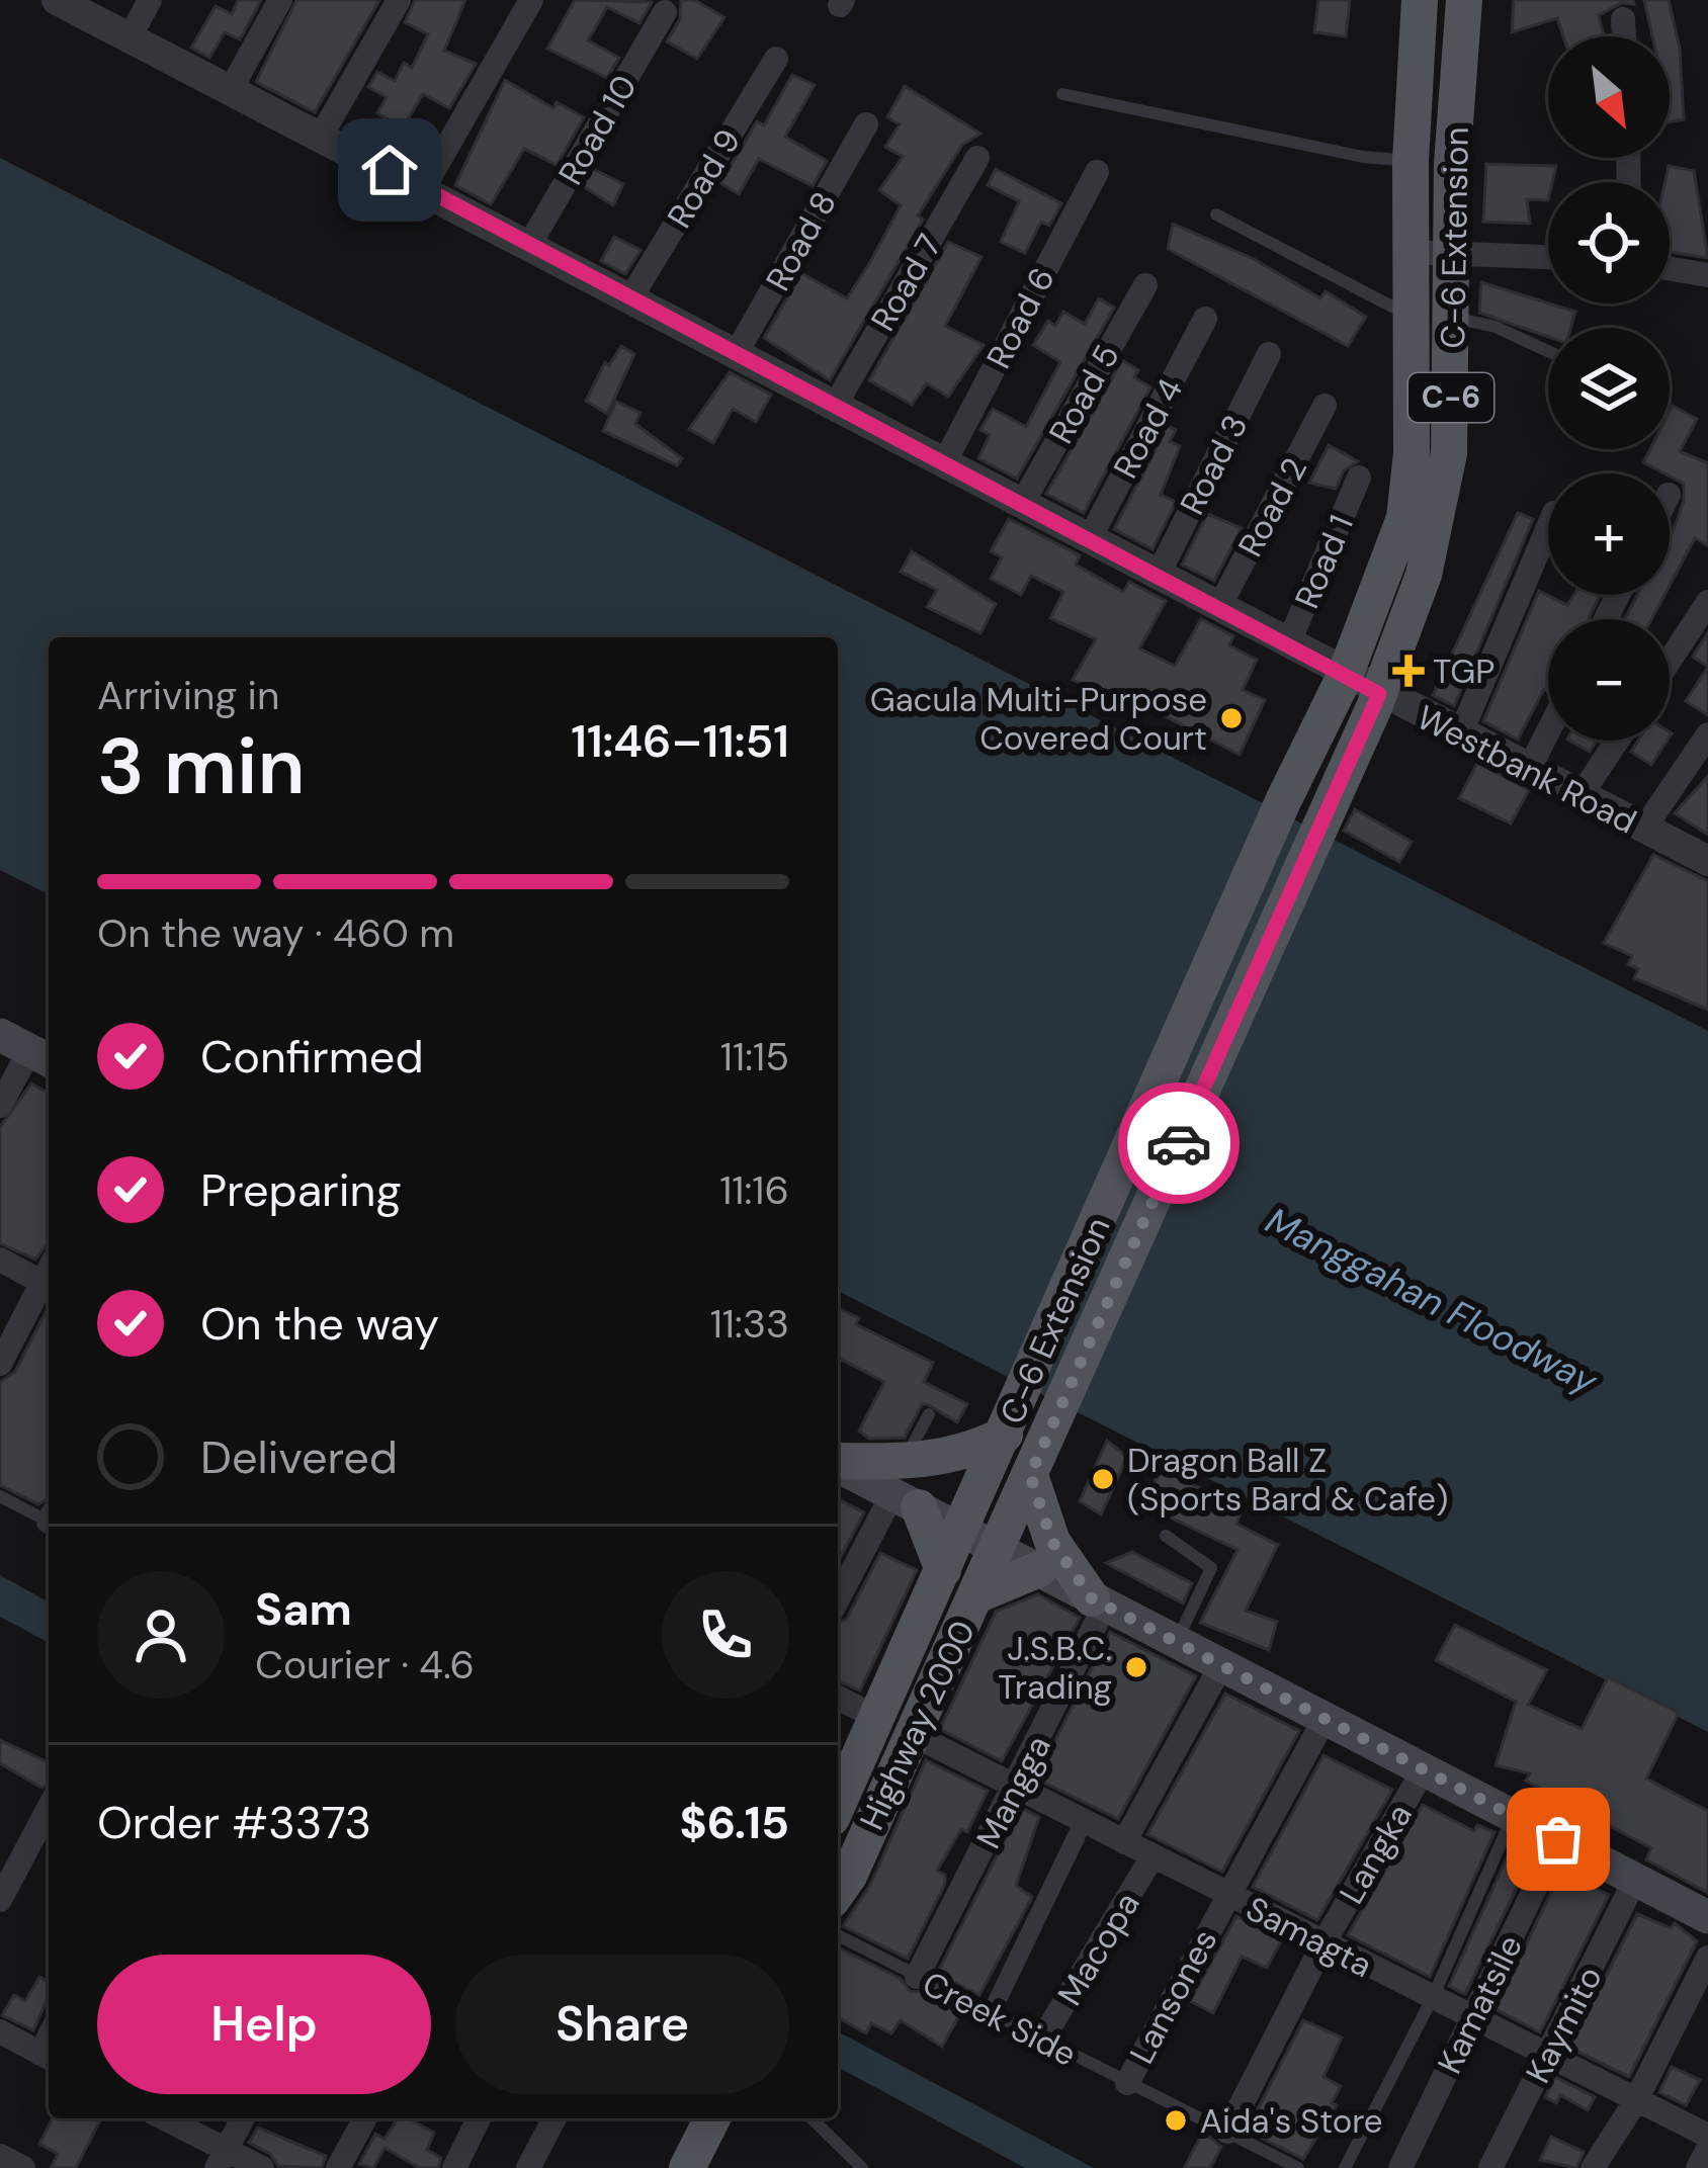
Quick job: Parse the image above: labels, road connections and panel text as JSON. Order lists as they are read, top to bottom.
{
  "streets": {
    "main road": ["C-6 Extension", "C-6", "Highway 2000"],
    "street": [
      "Road 10",
      "Road 9",
      "Road 8",
      "Road 7",
      "Road 6",
      "Road 5",
      "Road 4",
      "Road 3",
      "Road 2",
      "Road 1",
      "Westbank Road",
      "Mangga",
      "Langka",
      "Samagta",
      "Macopa",
      "Lansones",
      "Kamatsile",
      "Kaymito"
    ],
    "lane": ["Creek Side"]
  },
  "crossings": [
    ["Road 10", "Westbank Road"],
    ["Road 9", "Westbank Road"],
    ["C-6 Extension", "Westbank Road"],
    ["C-6 Extension", "Highway 2000"],
    ["Road 8", "Westbank Road"],
    ["Road 7", "Westbank Road"],
    ["Road 6", "Westbank Road"],
    ["Road 5", "Westbank Road"],
    ["Road 4", "Westbank Road"],
    ["Road 3", "Westbank Road"],
    ["Road 2", "Westbank Road"],
    ["Road 1", "Westbank Road"],
    ["Highway 2000", "Samagta"],
    ["Mangga", "Samagta"],
    ["Mangga", "Creek Side"],
    ["Langka", "Samagta"],
    ["Langka", "Creek Side"],
    ["Samagta", "Macopa"],
    ["Samagta", "Lansones"],
    ["Samagta", "Kamatsile"],
    ["Samagta", "Kaymito"],
    ["Macopa", "Creek Side"],
    ["Lansones", "Creek Side"]
  ],
  "water": ["Manggahan Floodway"],
  "places": {
    "health": ["TGP"],
    "other": [
      "Gacula Multi-Purpose Covered Court",
      "Dragon Ball Z (Sports Bard & Cafe)",
      "J.S.B.C. Trading",
      "Aida's Store"
    ]
  },
  "north": "bottom right",
  "page": {
    "map_buttons": ["+", "−"],
    "heading": ["3 min", "Arriving in", "11:46–11:51"],
    "panel": [
      "Sam",
      "Courier · 4.6",
      "Order #3373",
      "$6.15"
    ],
    "bar": "On the way · 460 m",
    "list": [
      ["Confirmed", "11:15"],
      ["Preparing", "11:16"],
      ["On the way", "11:33"],
      "Delivered"
    ],
    "buttons": ["Help", "Share"]
  }
}
